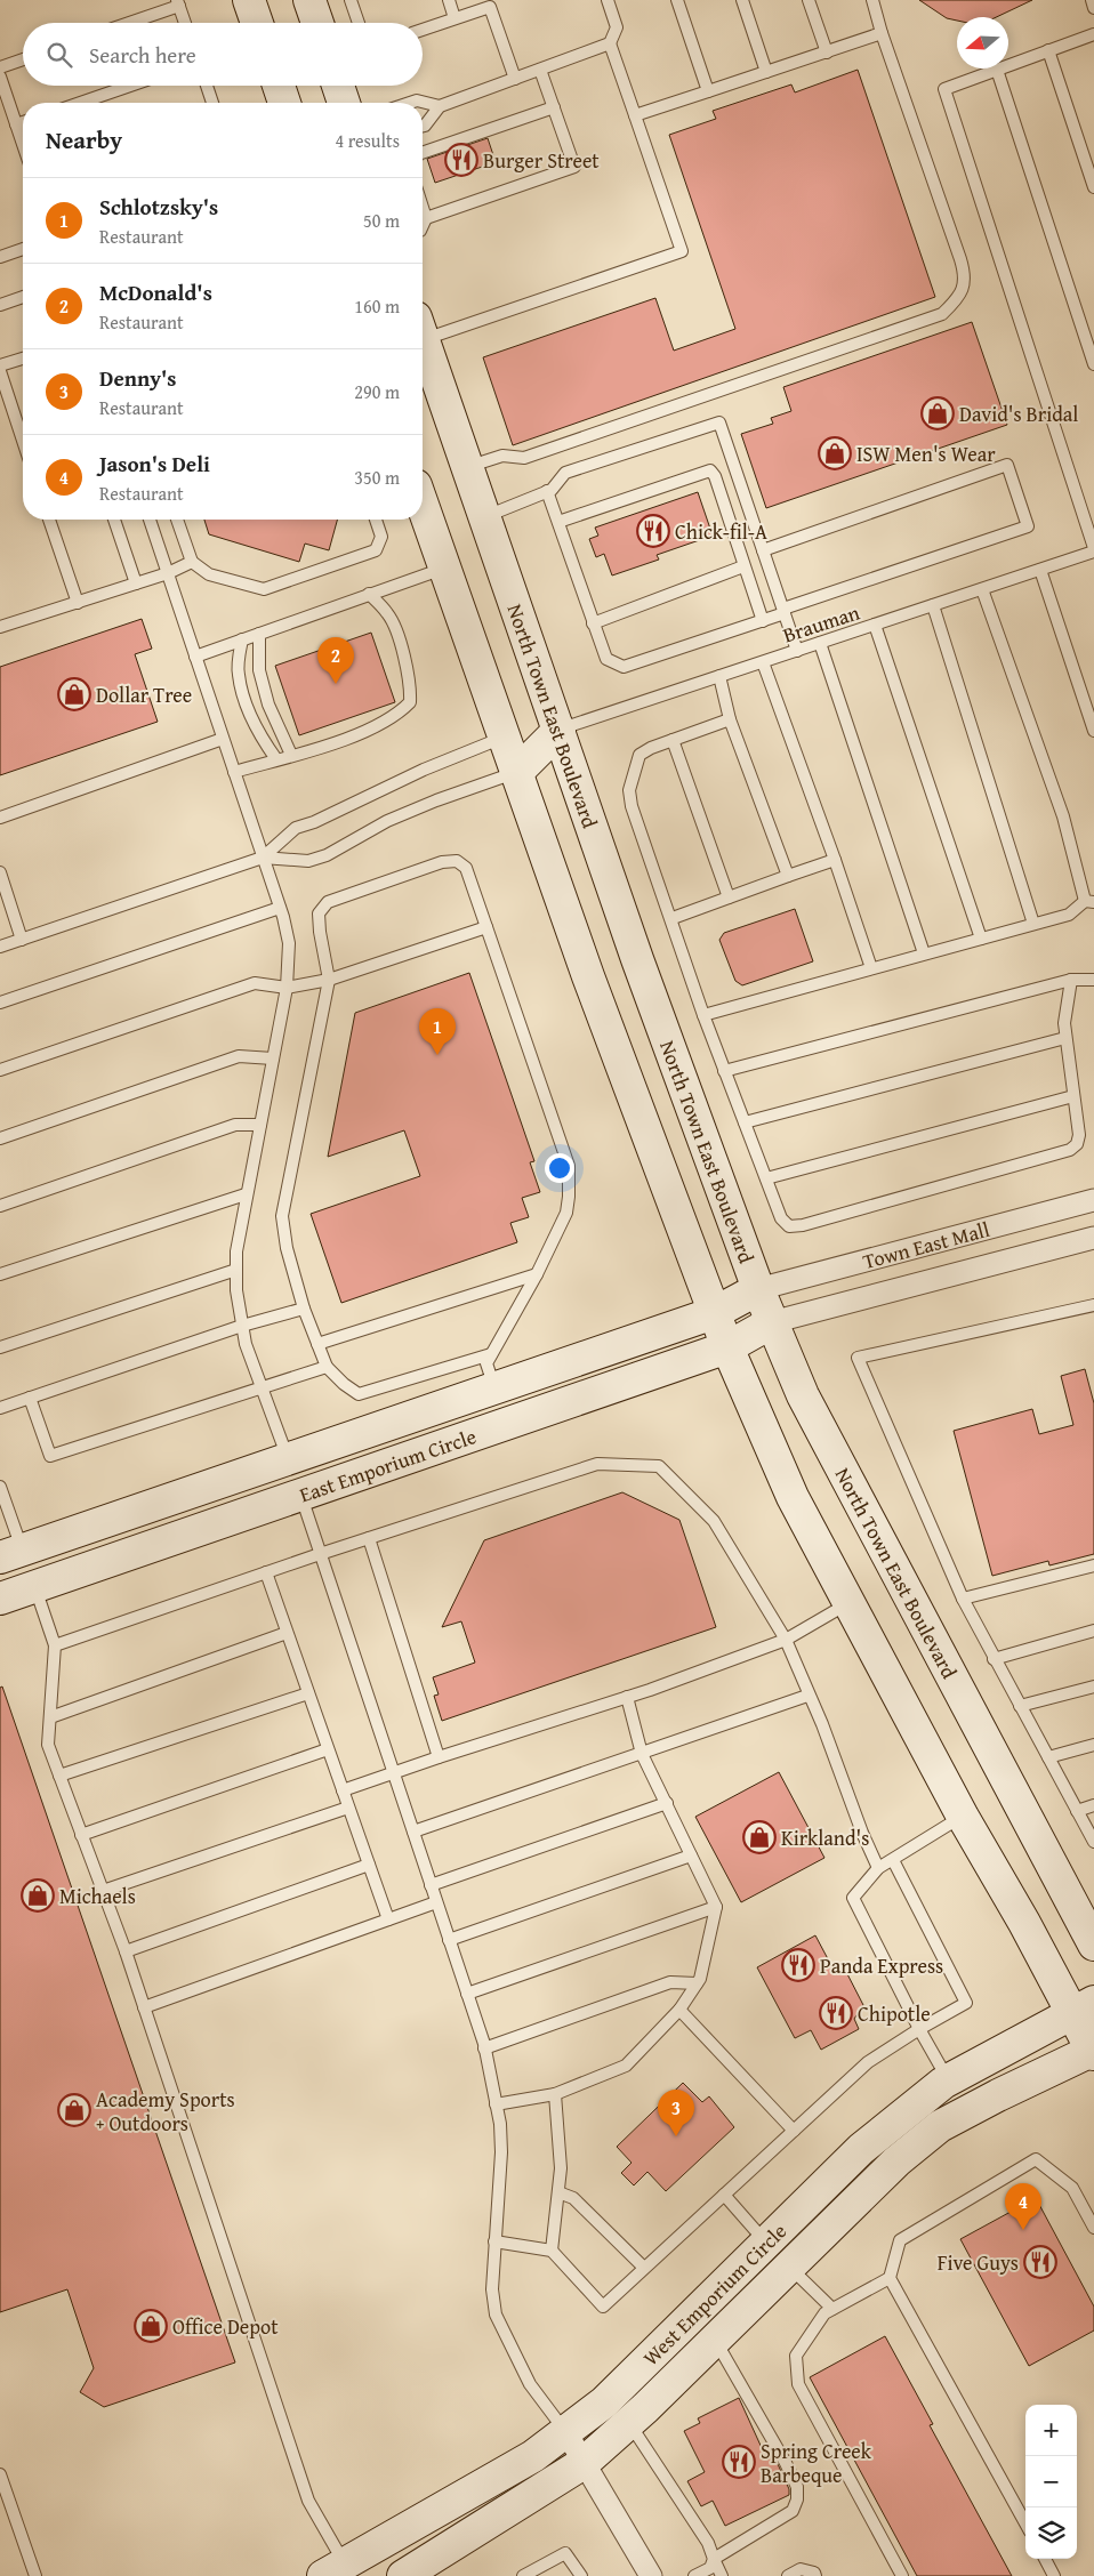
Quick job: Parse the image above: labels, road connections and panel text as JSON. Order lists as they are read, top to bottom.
{
  "streets": {
    "main road": ["North Town East Boulevard", "East Emporium Circle", "West Emporium Circle"],
    "street": ["Town East Mall"],
    "lane": ["Brauman"]
  },
  "crossings": [
    ["Brauman", "North Town East Boulevard"],
    ["North Town East Boulevard", "Town East Mall"],
    ["North Town East Boulevard", "East Emporium Circle"],
    ["Town East Mall", "East Emporium Circle"]
  ],
  "places": {
    "restaurant": [
      "Burger Street",
      "Chick-fil-A",
      "Panda Express",
      "Chipotle",
      "Five Guys",
      "Spring Creek Barbeque"
    ],
    "shop": [
      "David's Bridal",
      "ISW Men's Wear",
      "Dollar Tree",
      "Kirkland's",
      "Michaels",
      "Academy Sports + Outdoors",
      "Office Depot"
    ]
  },
  "north": "left",
  "page": {
    "search": "Search here",
    "heading": ["Nearby", "4 results"],
    "list": [
      {
        "mark": "1",
        "name": "Schlotzsky's",
        "note": "Restaurant",
        "value": "50 m"
      },
      {
        "mark": "2",
        "name": "McDonald's",
        "note": "Restaurant",
        "value": "160 m"
      },
      {
        "mark": "3",
        "name": "Denny's",
        "note": "Restaurant",
        "value": "290 m"
      },
      {
        "mark": "4",
        "name": "Jason's Deli",
        "note": "Restaurant",
        "value": "350 m"
      }
    ],
    "pins": [
      "2",
      "1",
      "3",
      "4"
    ],
    "map_buttons": ["+", "−"]
  }
}
